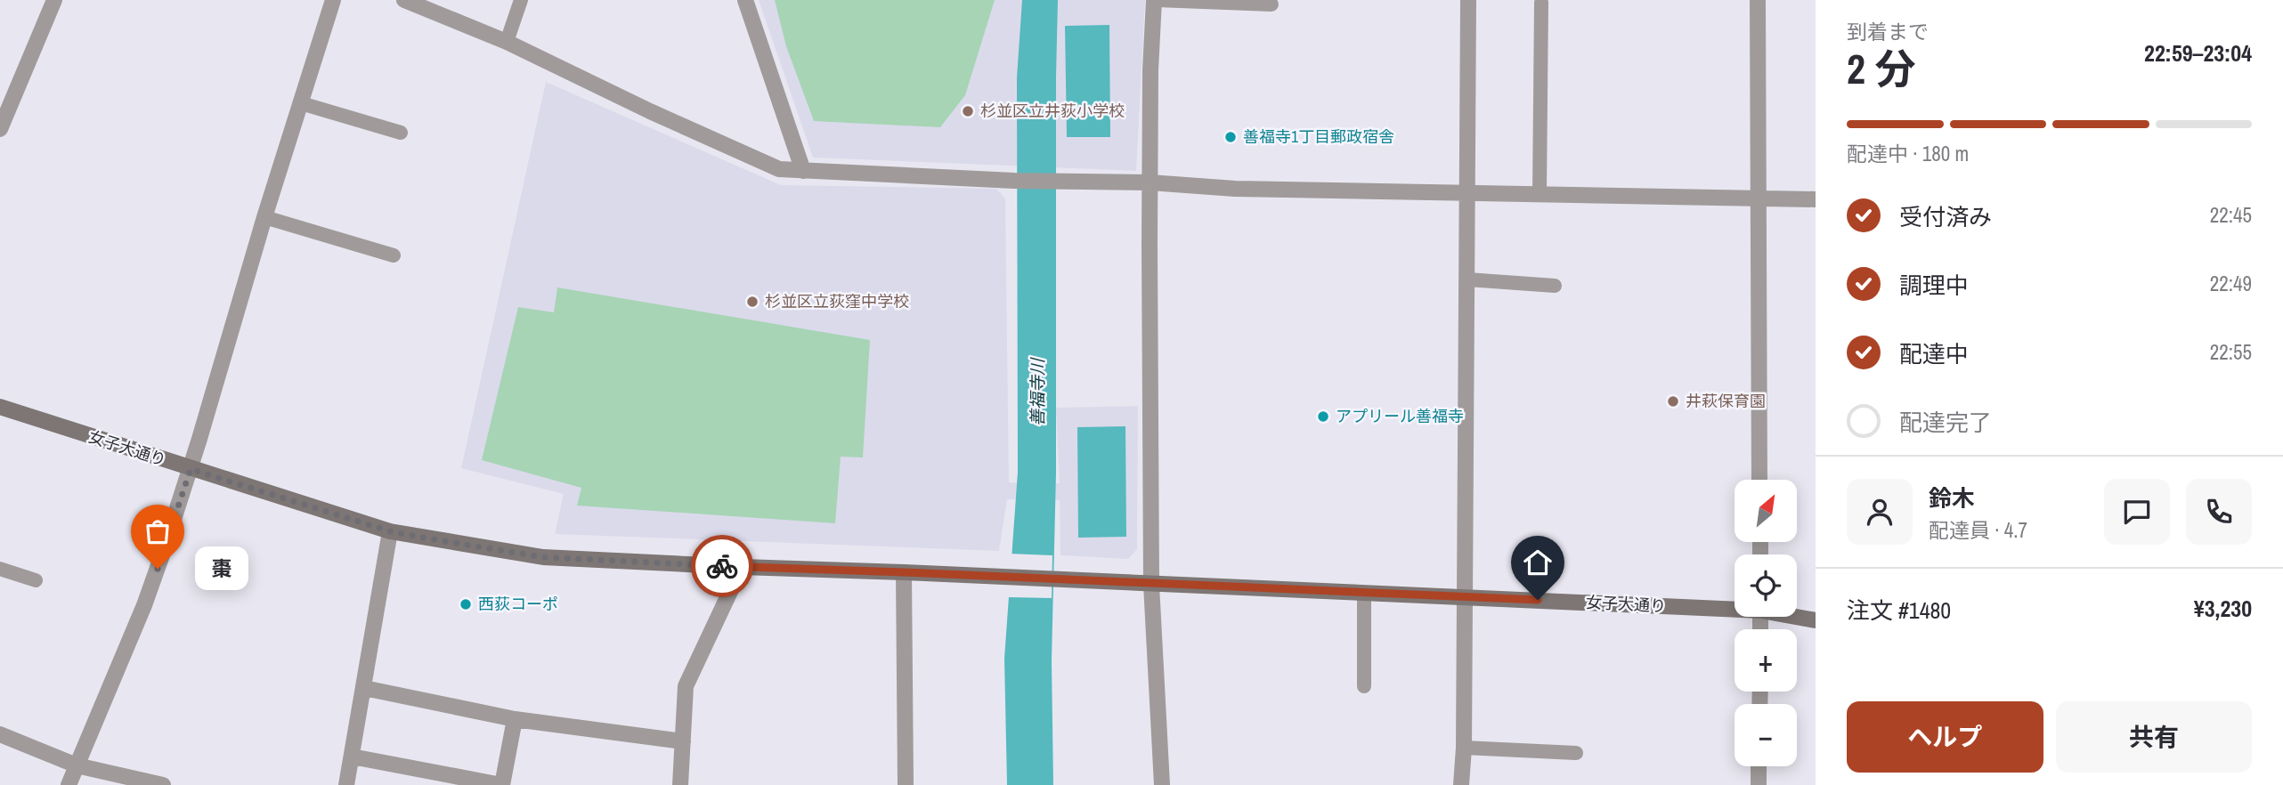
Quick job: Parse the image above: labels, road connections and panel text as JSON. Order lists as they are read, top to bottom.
{
  "streets": {
    "main road": ["女子大通り"]
  },
  "water": ["善福寺川"],
  "places": [
    "杉並区立井荻小学校",
    "善福寺1丁目郵政宿舎",
    "杉並区立荻窪中学校",
    "井萩保育園",
    "アプリール善福寺",
    "棗",
    "西荻コーポ"
  ],
  "north": "top right",
  "page": {
    "heading": ["2 分", "到着まで", "22:59–23:04"],
    "panel": [
      "鈴木",
      "配達員 · 4.7",
      "注文 #1480",
      "¥3,230"
    ],
    "bar": "配達中 · 180 m",
    "list": [
      ["受付済み", "22:45"],
      ["調理中", "22:49"],
      ["配達中", "22:55"],
      "配達完了"
    ],
    "map_buttons": ["+", "−"],
    "bubble": "棗",
    "buttons": ["ヘルプ", "共有"]
  }
}
